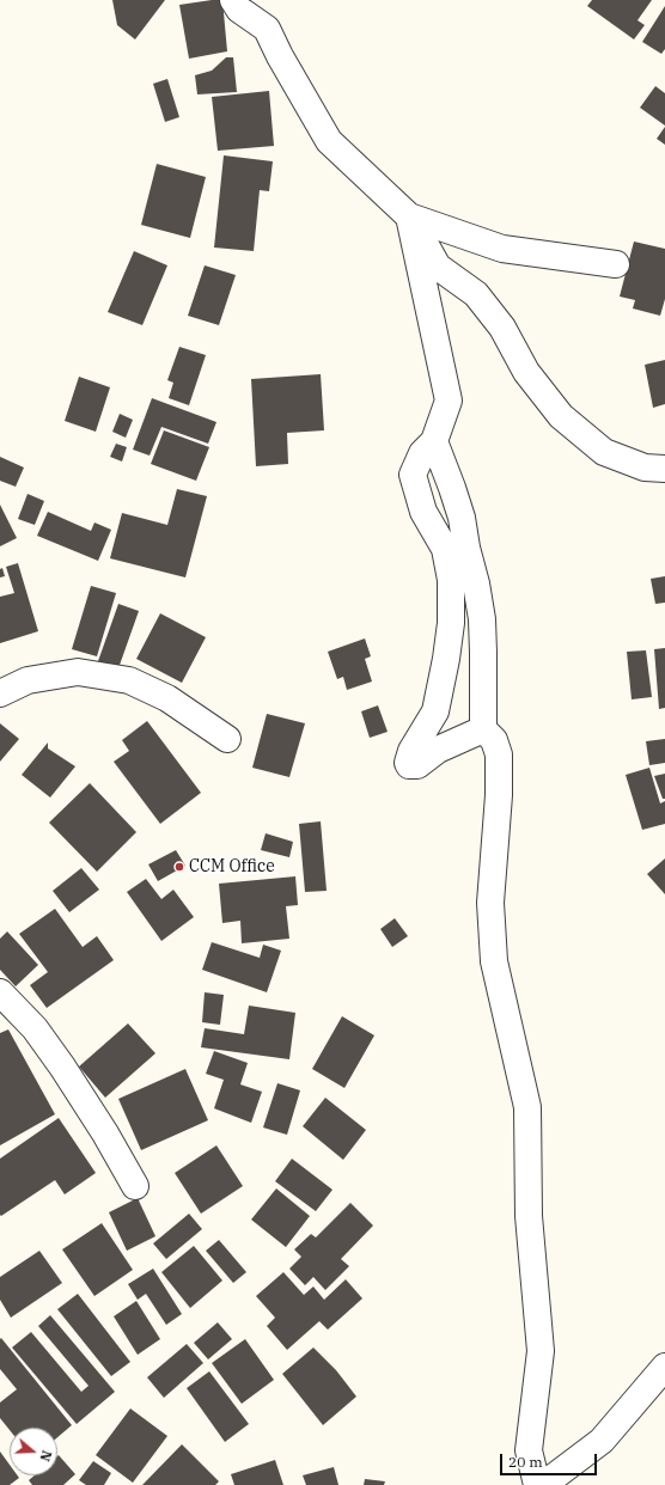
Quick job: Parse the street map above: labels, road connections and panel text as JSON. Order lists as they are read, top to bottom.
{
  "places": ["CCM Office"],
  "scale_bar": "20 m",
  "north": "right"
}
